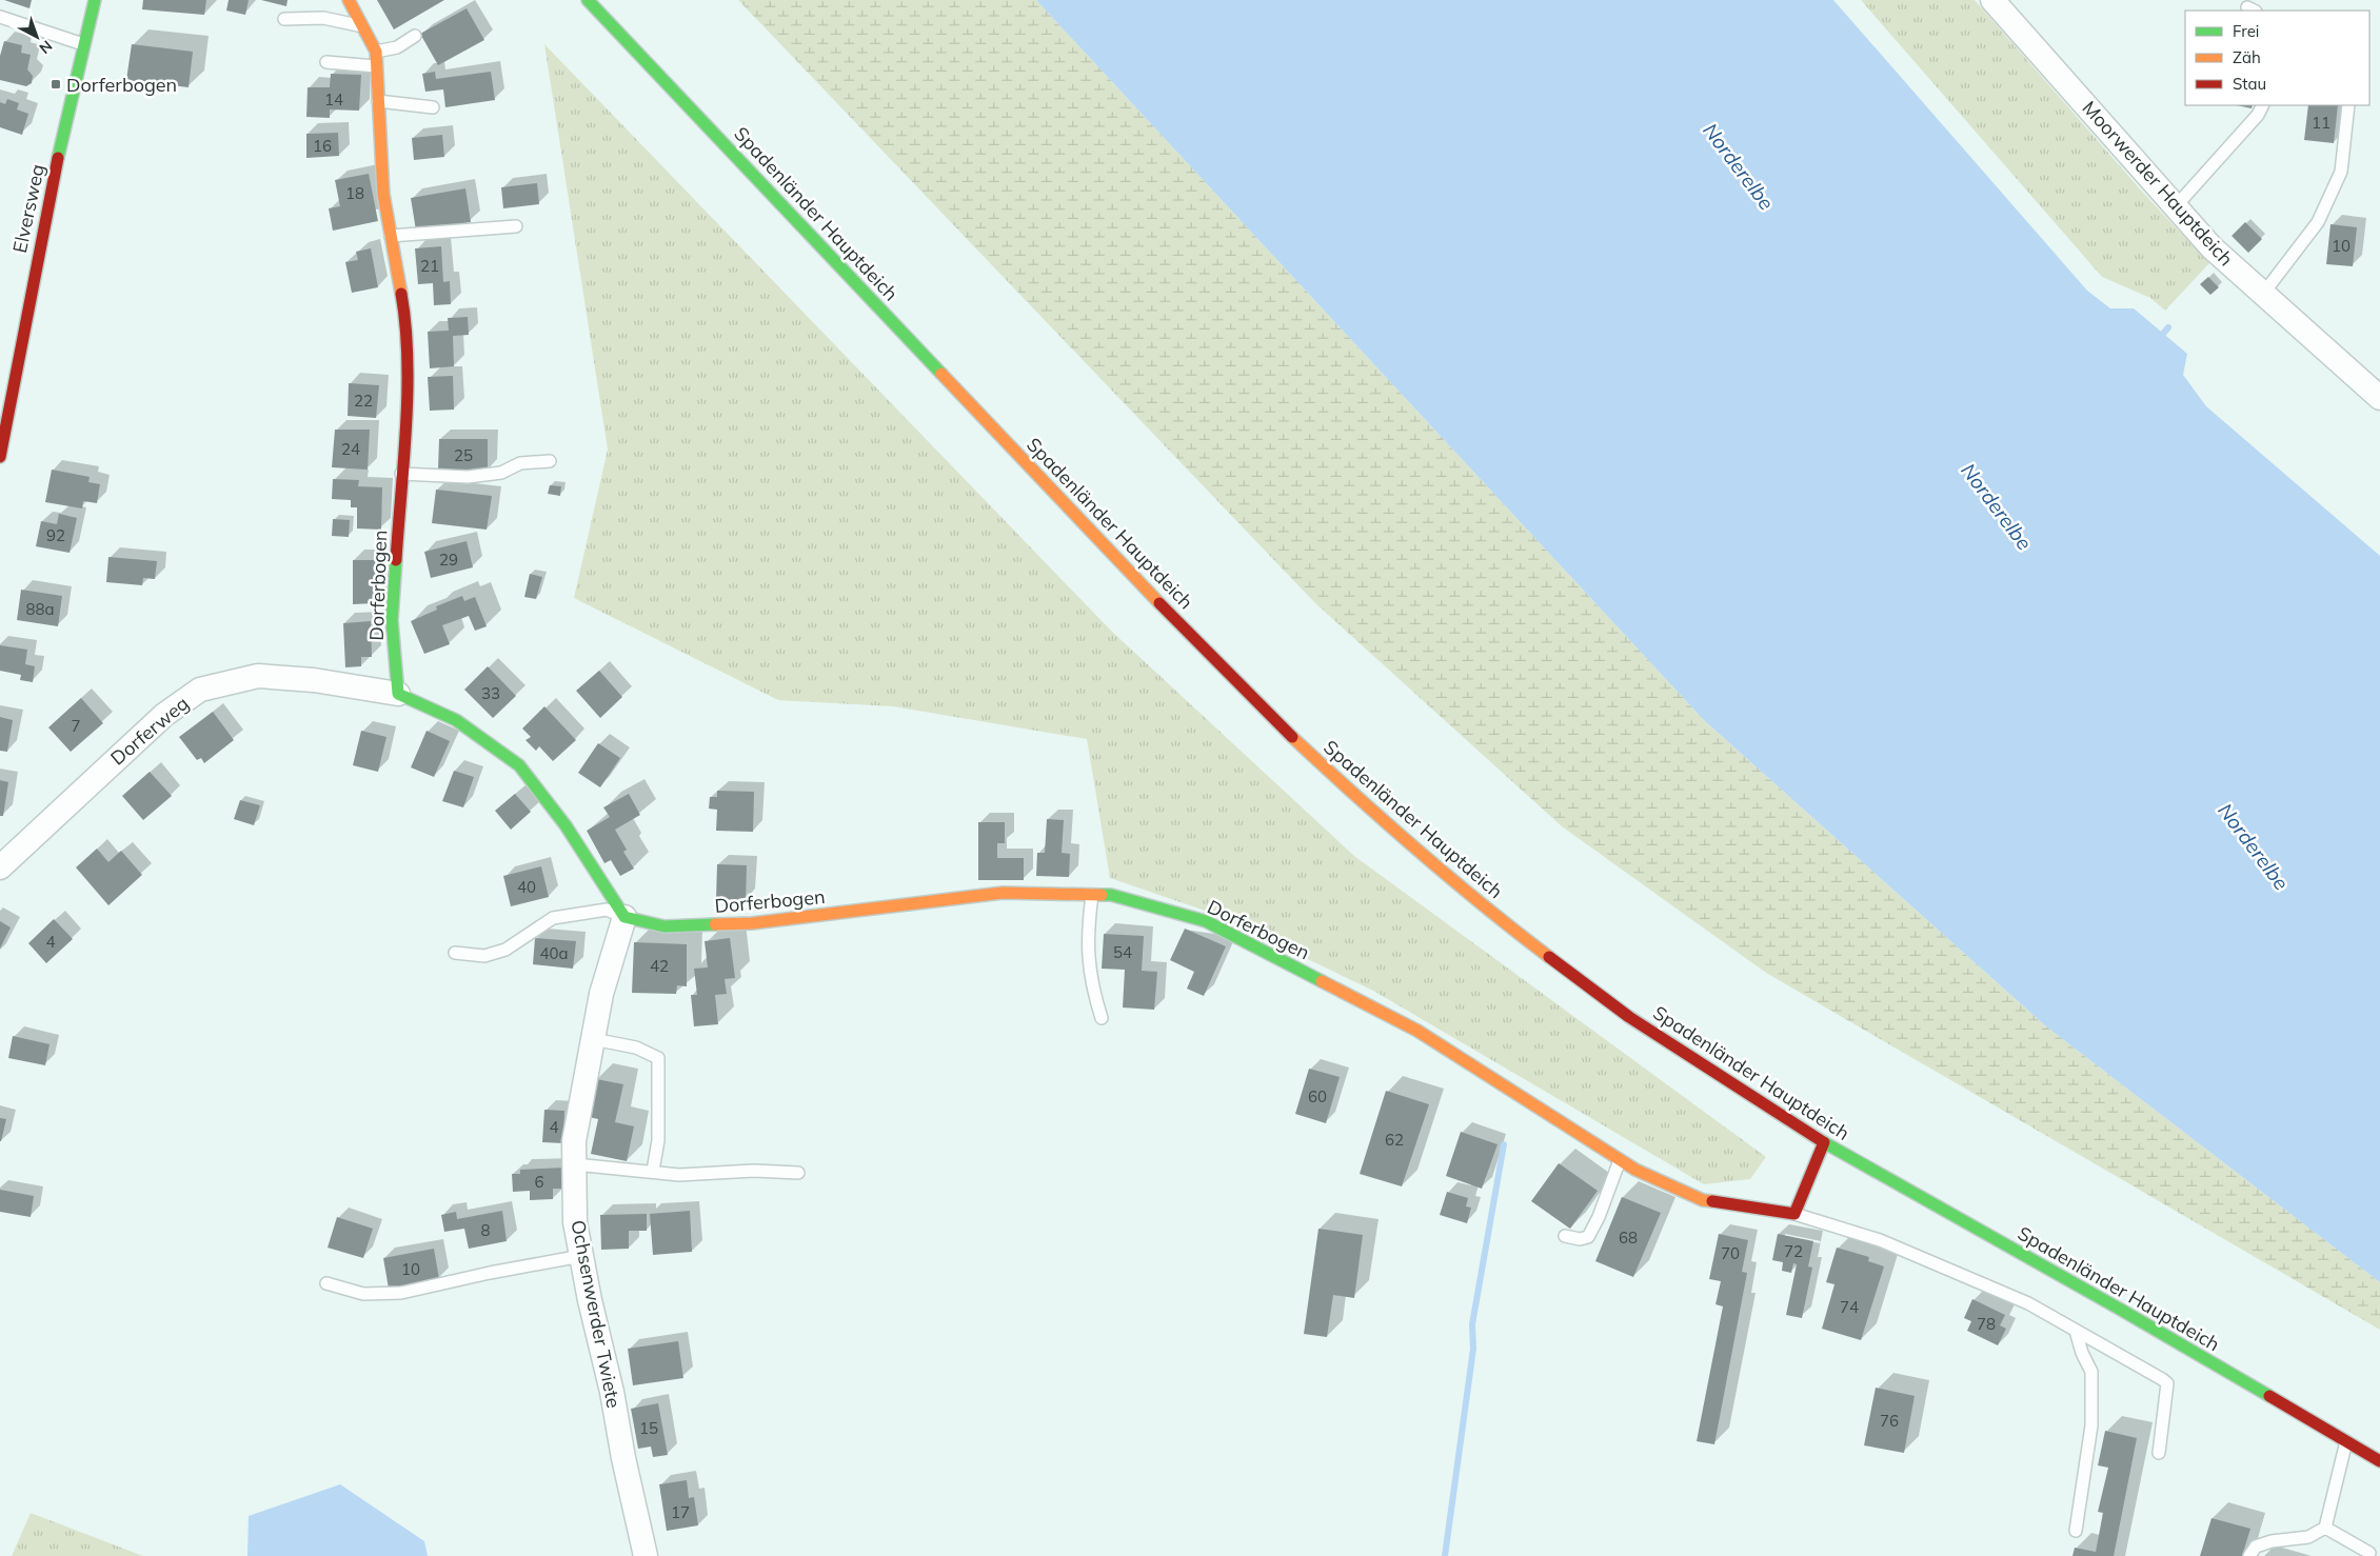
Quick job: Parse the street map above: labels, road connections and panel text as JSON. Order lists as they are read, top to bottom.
{
  "streets": {
    "street": [
      "Moorwerder Hauptdeich",
      "Elversweg",
      "Spadenländer Hauptdeich",
      "Dorferbogen",
      "Dorferweg",
      "Ochsenwerder Twiete"
    ]
  },
  "crossings": [
    ["Dorferbogen", "Dorferweg"],
    ["Dorferbogen", "Ochsenwerder Twiete"]
  ],
  "water": ["Norderelbe"],
  "places": {
    "transit": ["Dorferbogen"]
  },
  "house_numbers": [
    "14",
    "11",
    "16",
    "18",
    "10",
    "21",
    "22",
    "24",
    "25",
    "92",
    "29",
    "88a",
    "33",
    "7",
    "40",
    "4",
    "54",
    "40a",
    "42",
    "60",
    "4",
    "62",
    "6",
    "8",
    "68",
    "72",
    "70",
    "10",
    "74",
    "78",
    "76",
    "15",
    "17"
  ],
  "legend": ["Frei", "Zäh", "Stau"],
  "north": "bottom right"
}
